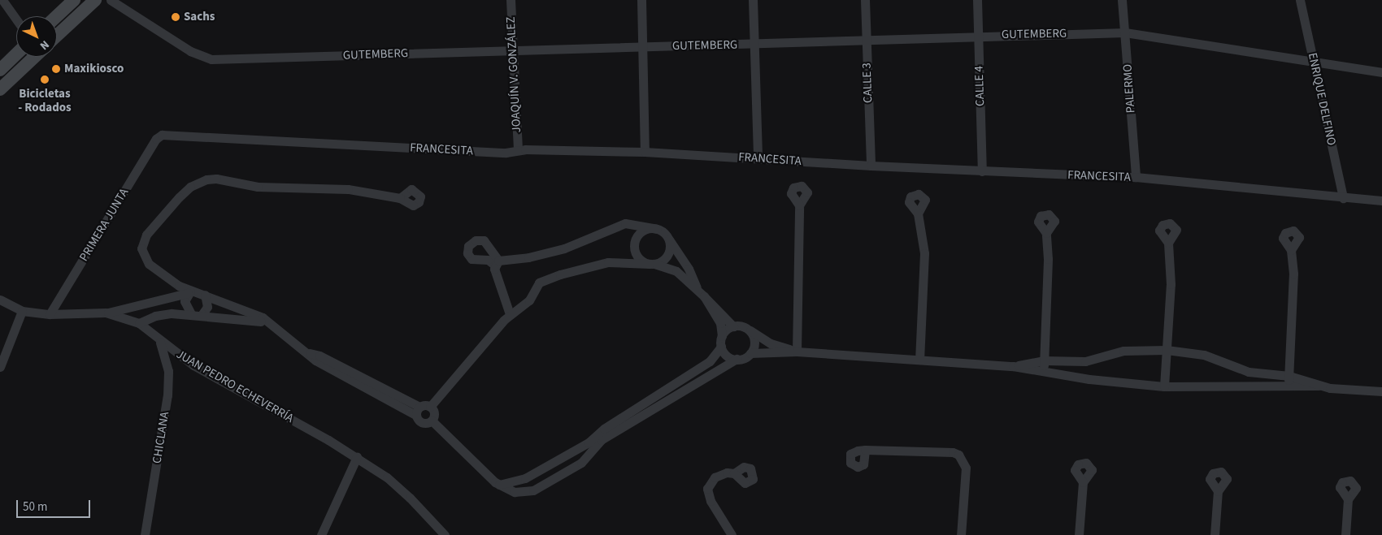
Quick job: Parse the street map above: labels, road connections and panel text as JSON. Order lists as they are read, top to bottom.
{
  "streets": {
    "street": [
      "GUTEMBERG",
      "JOAQUÍN V. GONZÁLEZ",
      "CALLE 3",
      "CALLE 4",
      "PALERMO",
      "ENRIQUE DELFINO",
      "FRANCESITA",
      "PRIMERA JUNTA",
      "JUAN PEDRO ECHEVERRÍA",
      "CHICLANA"
    ]
  },
  "crossings": [
    ["GUTEMBERG", "JOAQUÍN V. GONZÁLEZ"],
    ["GUTEMBERG", "CALLE 3"],
    ["GUTEMBERG", "CALLE 4"],
    ["GUTEMBERG", "PALERMO"],
    ["GUTEMBERG", "ENRIQUE DELFINO"],
    ["JOAQUÍN V. GONZÁLEZ", "FRANCESITA"],
    ["CALLE 3", "FRANCESITA"],
    ["CALLE 4", "FRANCESITA"],
    ["PALERMO", "FRANCESITA"],
    ["ENRIQUE DELFINO", "FRANCESITA"],
    ["FRANCESITA", "PRIMERA JUNTA"],
    ["PRIMERA JUNTA", "JUAN PEDRO ECHEVERRÍA"],
    ["JUAN PEDRO ECHEVERRÍA", "CHICLANA"]
  ],
  "places": ["Sachs", "Maxikiosco", "Bicicletas - Rodados"],
  "scale_bar": "50 m",
  "north": "bottom right"
}
